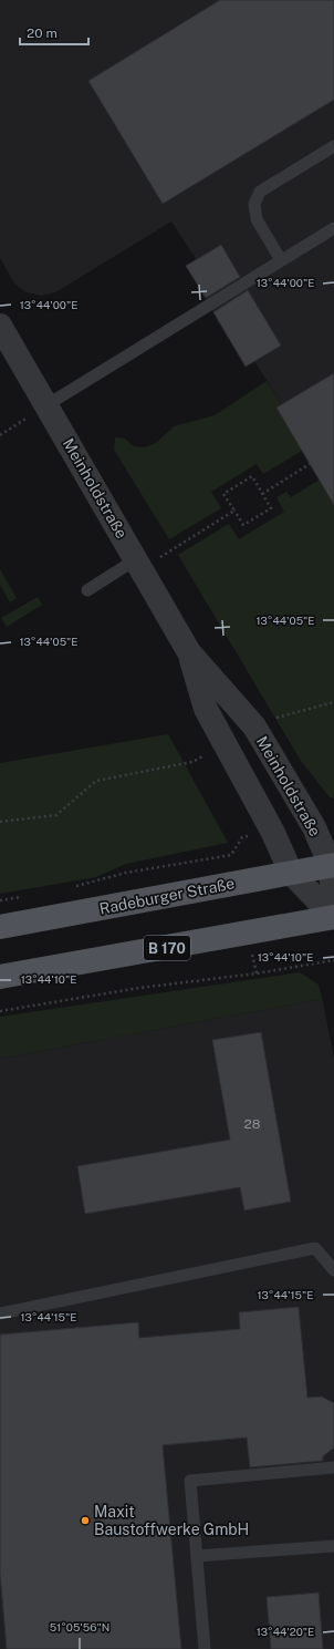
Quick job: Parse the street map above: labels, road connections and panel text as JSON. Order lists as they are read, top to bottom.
{
  "streets": {
    "main road": ["Radeburger Straße", "B 170"],
    "street": ["Meinholdstraße"]
  },
  "crossings": [
    ["Meinholdstraße", "Radeburger Straße"],
    ["Meinholdstraße", "B 170"]
  ],
  "places": ["Maxit Baustoffwerke GmbH"],
  "house_numbers": ["28"],
  "scale_bar": "20 m",
  "coordinates": [
    "13°44'00\"E",
    "13°44'05\"E",
    "13°44'10\"E",
    "13°44'15\"E",
    "51°05'56\"N",
    "13°44'20\"E"
  ]
}
